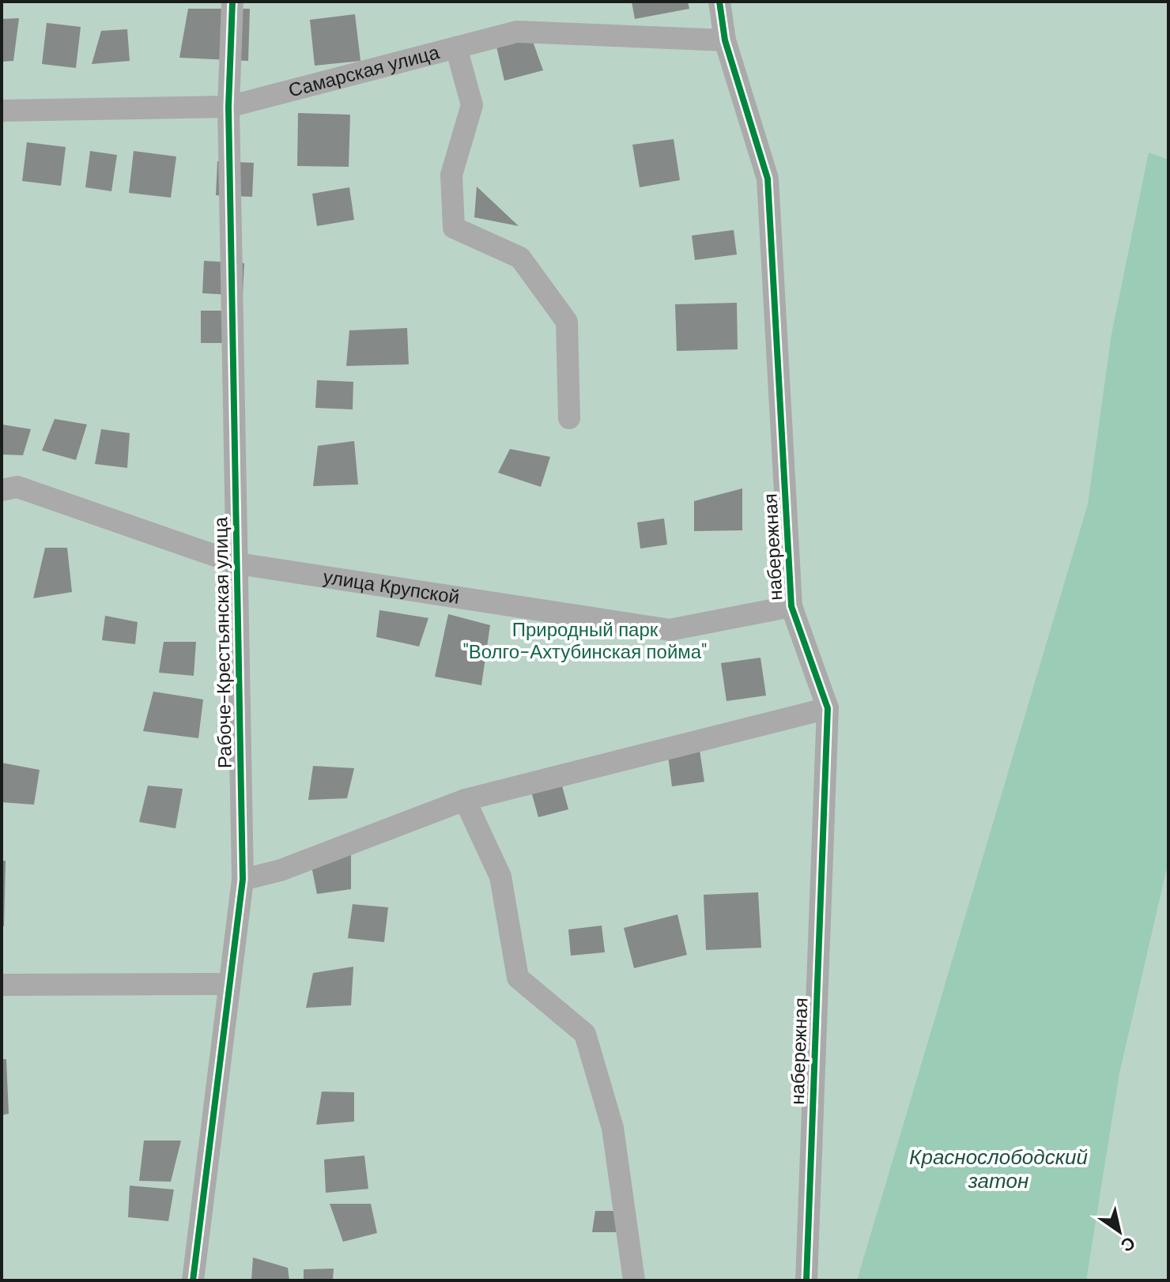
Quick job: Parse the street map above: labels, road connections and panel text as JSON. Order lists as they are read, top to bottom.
{
  "streets": {
    "street": [
      "Самарская улица",
      "набережная",
      "улица Крупской",
      "Рабоче-Крестьянская улица"
    ]
  },
  "crossings": [
    ["Самарская улица", "набережная"],
    ["Самарская улица", "Рабоче-Крестьянская улица"],
    ["набережная", "улица Крупской"],
    ["улица Крупской", "Рабоче-Крестьянская улица"]
  ],
  "water": ["Краснослободский затон"],
  "parks": ["Природный парк \"Волго-Ахтубинская пойма\""],
  "north": "bottom right"
}
